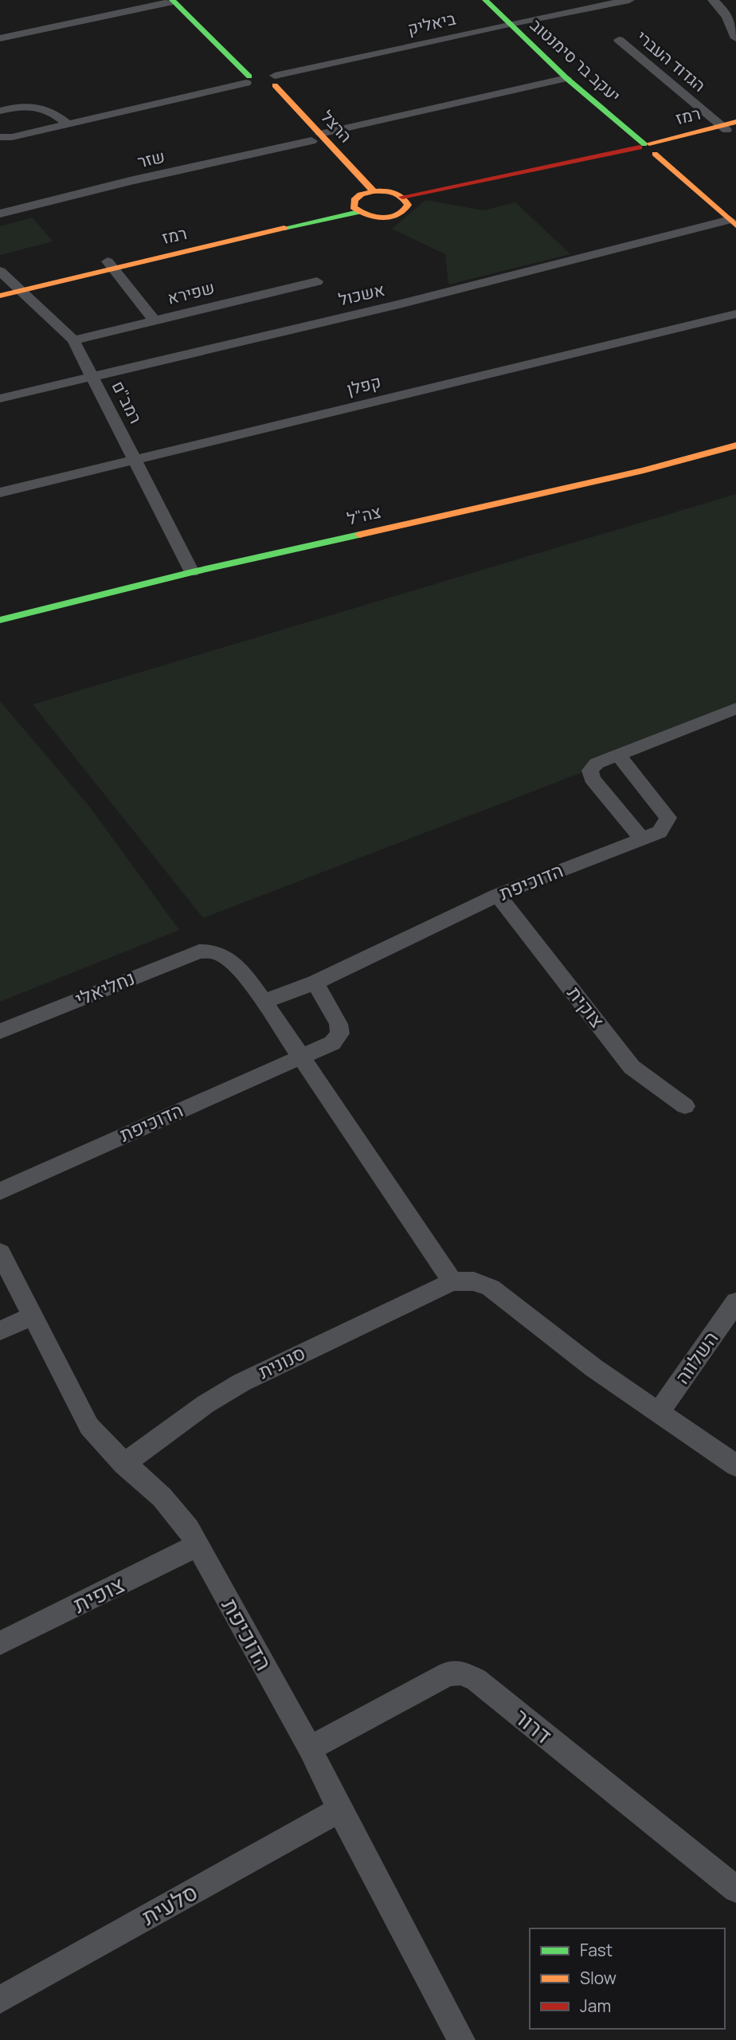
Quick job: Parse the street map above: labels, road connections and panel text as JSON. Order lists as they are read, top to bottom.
{
  "streets": {
    "street": [
      "ביאליק",
      "יעקב בר סימנטוב",
      "הגדוד העברי",
      "רמז",
      "הרצל",
      "שזר",
      "שפירא",
      "אשכול",
      "קפלן",
      "רמב\"ם",
      "צה\"ל",
      "הדוכיפת",
      "נחליאלי",
      "צוקית",
      "השלווה",
      "סנונית",
      "צופית",
      "דרור",
      "סלעית"
    ]
  },
  "crossings": [
    ["ביאליק", "יעקב בר סימנטוב"],
    ["ביאליק", "הרצל"],
    ["יעקב בר סימנטוב", "רמז"],
    ["יעקב בר סימנטוב", "שזר"],
    ["יעקב בר סימנטוב", "אשכול"],
    ["הגדוד העברי", "רמז"],
    ["רמז", "הרצל"],
    ["רמז", "רמב\"ם"],
    ["הרצל", "שזר"],
    ["שפירא", "רמב\"ם"],
    ["אשכול", "רמב\"ם"],
    ["קפלן", "רמב\"ם"],
    ["רמב\"ם", "צה\"ל"],
    ["הדוכיפת", "נחליאלי"],
    ["הדוכיפת", "צוקית"],
    ["הדוכיפת", "סנונית"],
    ["הדוכיפת", "צופית"],
    ["הדוכיפת", "דרור"],
    ["הדוכיפת", "סלעית"]
  ],
  "legend": ["Fast", "Slow", "Jam"]
}
